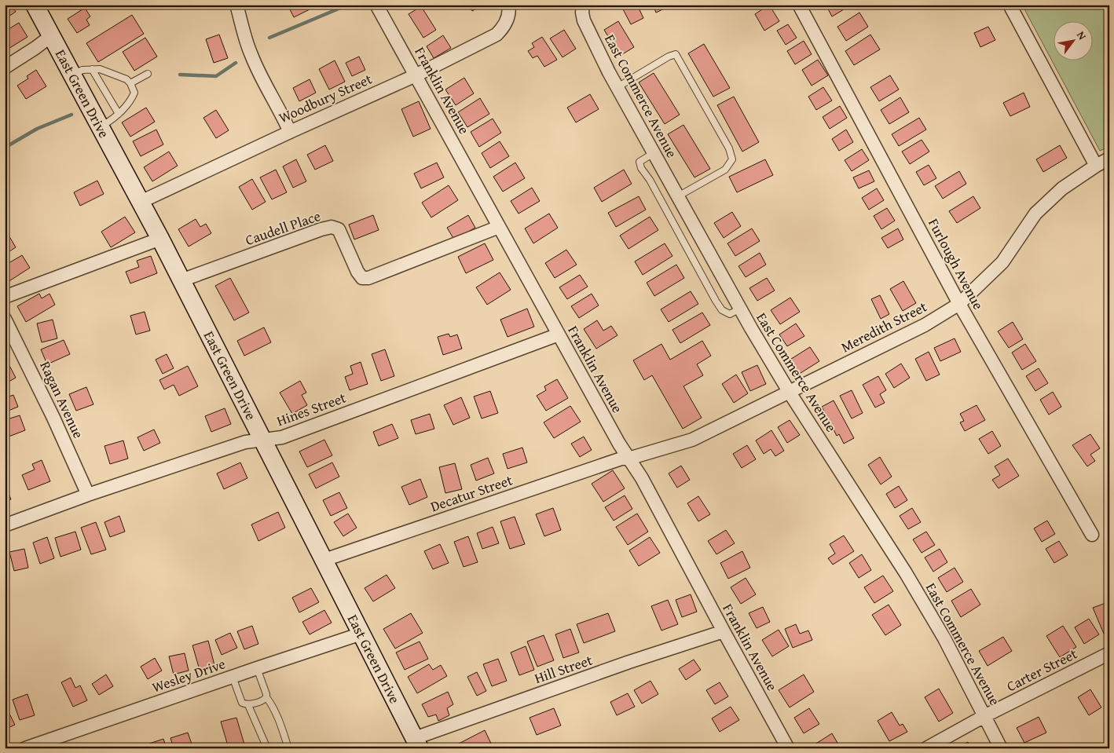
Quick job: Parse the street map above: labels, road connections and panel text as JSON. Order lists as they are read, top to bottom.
{
  "streets": {
    "main road": ["East Green Drive"],
    "street": [
      "Franklin Avenue",
      "East Commerce Avenue",
      "Woodbury Street",
      "Caudell Place",
      "Furlough Avenue",
      "Meredith Street",
      "Ragan Avenue",
      "Hines Street",
      "Decatur Street",
      "Hill Street",
      "Carter Street",
      "Wesley Drive"
    ]
  },
  "crossings": [
    ["Franklin Avenue", "Woodbury Street"],
    ["Franklin Avenue", "Caudell Place"],
    ["Franklin Avenue", "Meredith Street"],
    ["Franklin Avenue", "Hines Street"],
    ["Franklin Avenue", "Decatur Street"],
    ["Franklin Avenue", "Hill Street"],
    ["East Green Drive", "Woodbury Street"],
    ["East Green Drive", "Caudell Place"],
    ["East Green Drive", "Hines Street"],
    ["East Green Drive", "Decatur Street"],
    ["East Green Drive", "Hill Street"],
    ["East Green Drive", "Wesley Drive"],
    ["East Commerce Avenue", "Meredith Street"],
    ["East Commerce Avenue", "Carter Street"],
    ["Furlough Avenue", "Meredith Street"],
    ["Meredith Street", "Decatur Street"],
    ["Ragan Avenue", "Hines Street"]
  ],
  "north": "top right"
}
